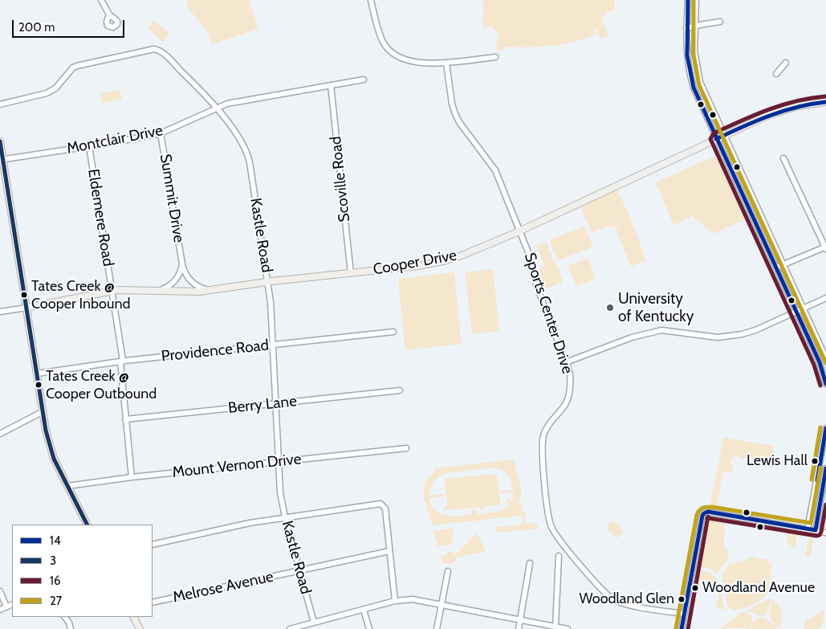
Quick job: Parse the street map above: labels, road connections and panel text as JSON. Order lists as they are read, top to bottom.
{
  "streets": {
    "main road": ["Cooper Drive"],
    "street": [
      "Montclair Drive",
      "Scoville Road",
      "Summit Drive",
      "Eldemere Road",
      "Kastle Road",
      "Sports Center Drive",
      "Providence Road",
      "Berry Lane",
      "Mount Vernon Drive",
      "Melrose Avenue"
    ]
  },
  "crossings": [
    ["Montclair Drive", "Scoville Road"],
    ["Montclair Drive", "Summit Drive"],
    ["Montclair Drive", "Eldemere Road"],
    ["Montclair Drive", "Kastle Road"],
    ["Scoville Road", "Cooper Drive"],
    ["Summit Drive", "Cooper Drive"],
    ["Eldemere Road", "Cooper Drive"],
    ["Eldemere Road", "Providence Road"],
    ["Eldemere Road", "Berry Lane"],
    ["Eldemere Road", "Mount Vernon Drive"],
    ["Kastle Road", "Cooper Drive"],
    ["Kastle Road", "Providence Road"],
    ["Kastle Road", "Berry Lane"],
    ["Kastle Road", "Mount Vernon Drive"],
    ["Kastle Road", "Melrose Avenue"],
    ["Cooper Drive", "Sports Center Drive"]
  ],
  "places": [
    "Tates Creek @ Cooper Inbound",
    "University of Kentucky",
    "Tates Creek @ Cooper Outbound",
    "Lewis Hall",
    "Woodland Avenue",
    "Woodland Glen"
  ],
  "lines": [
    "transit line 14",
    "transit line 27",
    "transit line 16",
    "transit line 3"
  ],
  "legend": [
    "14",
    "3",
    "16",
    "27"
  ],
  "scale_bar": "200 m"
}
